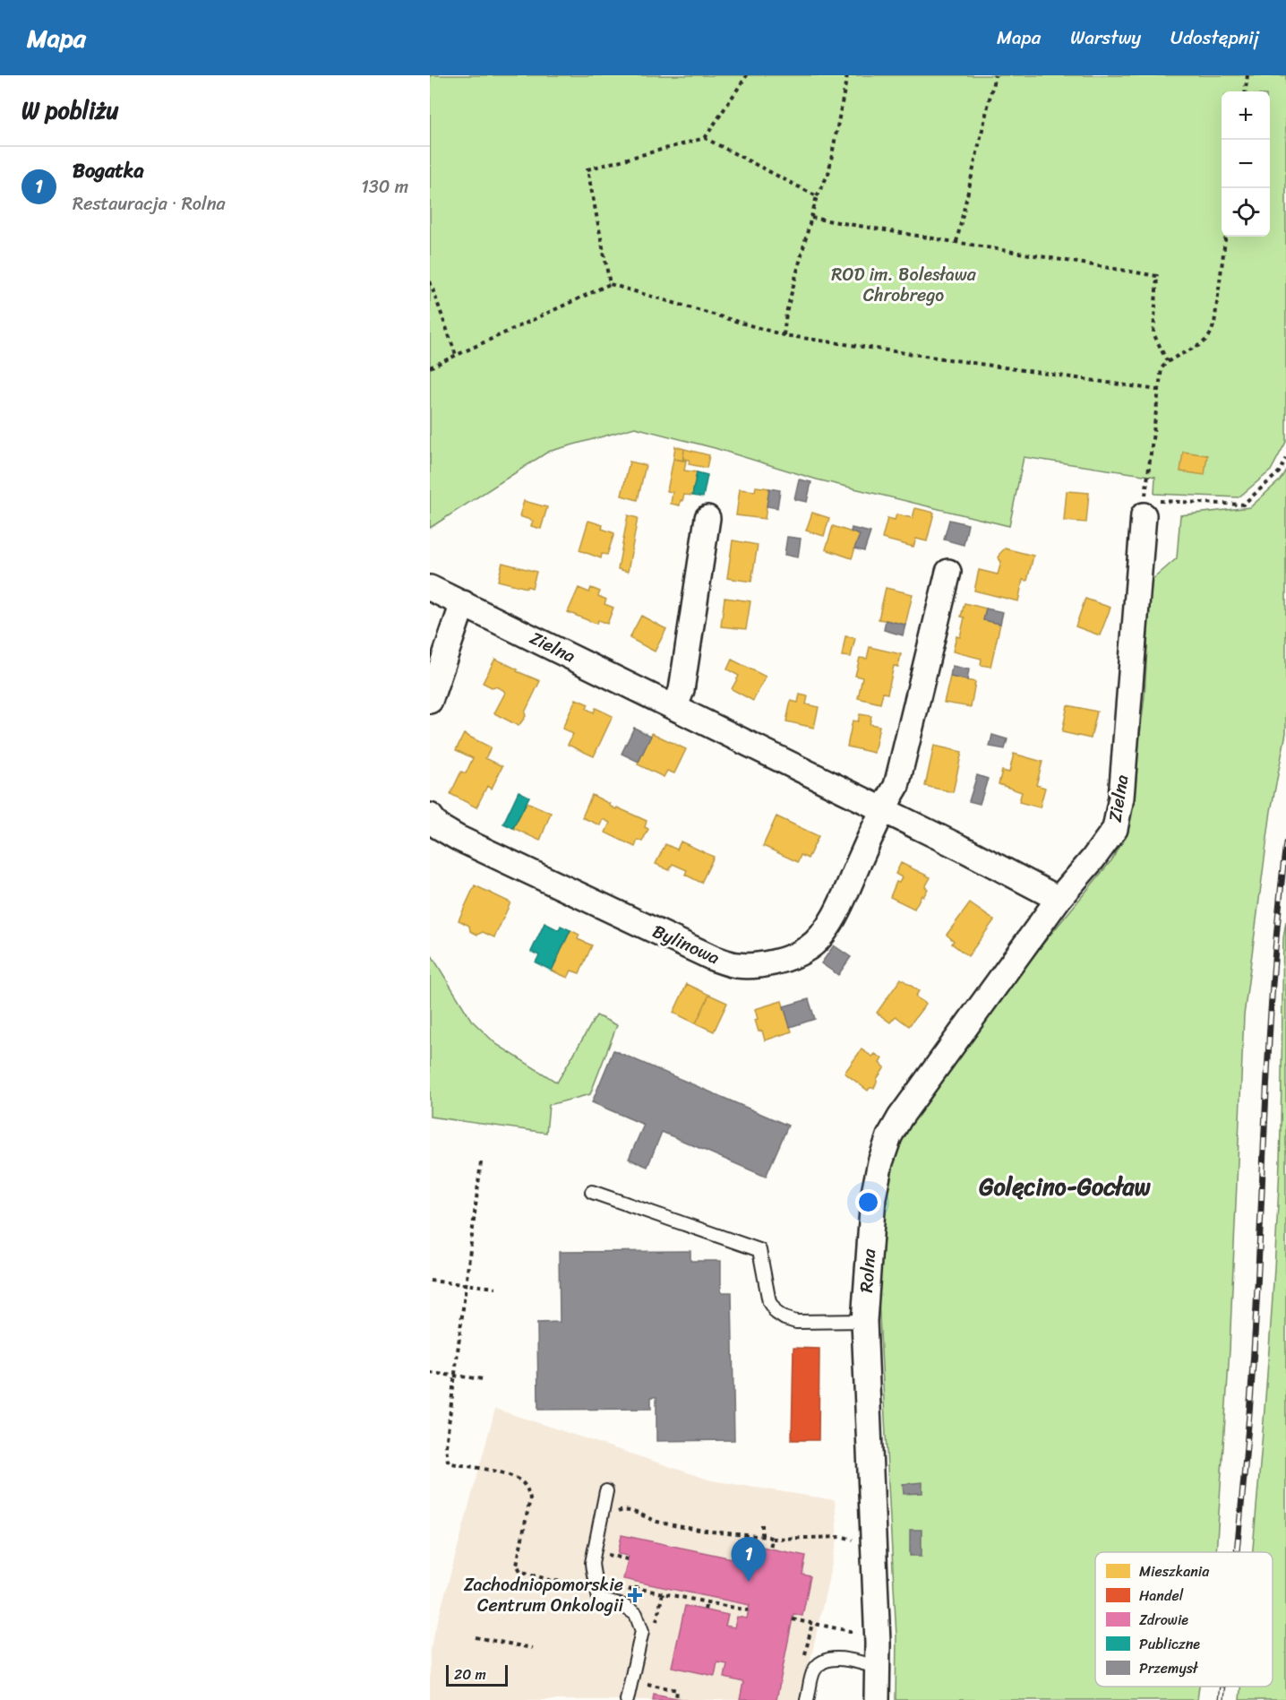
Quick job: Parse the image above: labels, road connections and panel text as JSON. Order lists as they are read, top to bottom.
{
  "streets": {
    "street": ["Zielna", "Bylinowa", "Rolna"]
  },
  "crossings": [
    ["Zielna", "Bylinowa"],
    ["Zielna", "Rolna"]
  ],
  "districts": ["Golęcino-Gocław"],
  "parks": ["ROD im. Bolesława Chrobrego"],
  "places": {
    "health": ["Zachodniopomorskie Centrum Onkologii"]
  },
  "legend": [
    "Mieszkania",
    "Handel",
    "Zdrowie",
    "Publiczne",
    "Przemysł"
  ],
  "scale_bar": "20 m",
  "page": {
    "header": "Mapa",
    "nav": ["Mapa", "Warstwy", "Udostępnij"],
    "heading": "W pobliżu",
    "map_buttons": ["+", "−"],
    "list": [
      {
        "mark": "1",
        "name": "Bogatka",
        "note": "Restauracja · Rolna",
        "value": "130 m"
      }
    ],
    "pins": "1",
    "scale": "20 m"
  }
}
